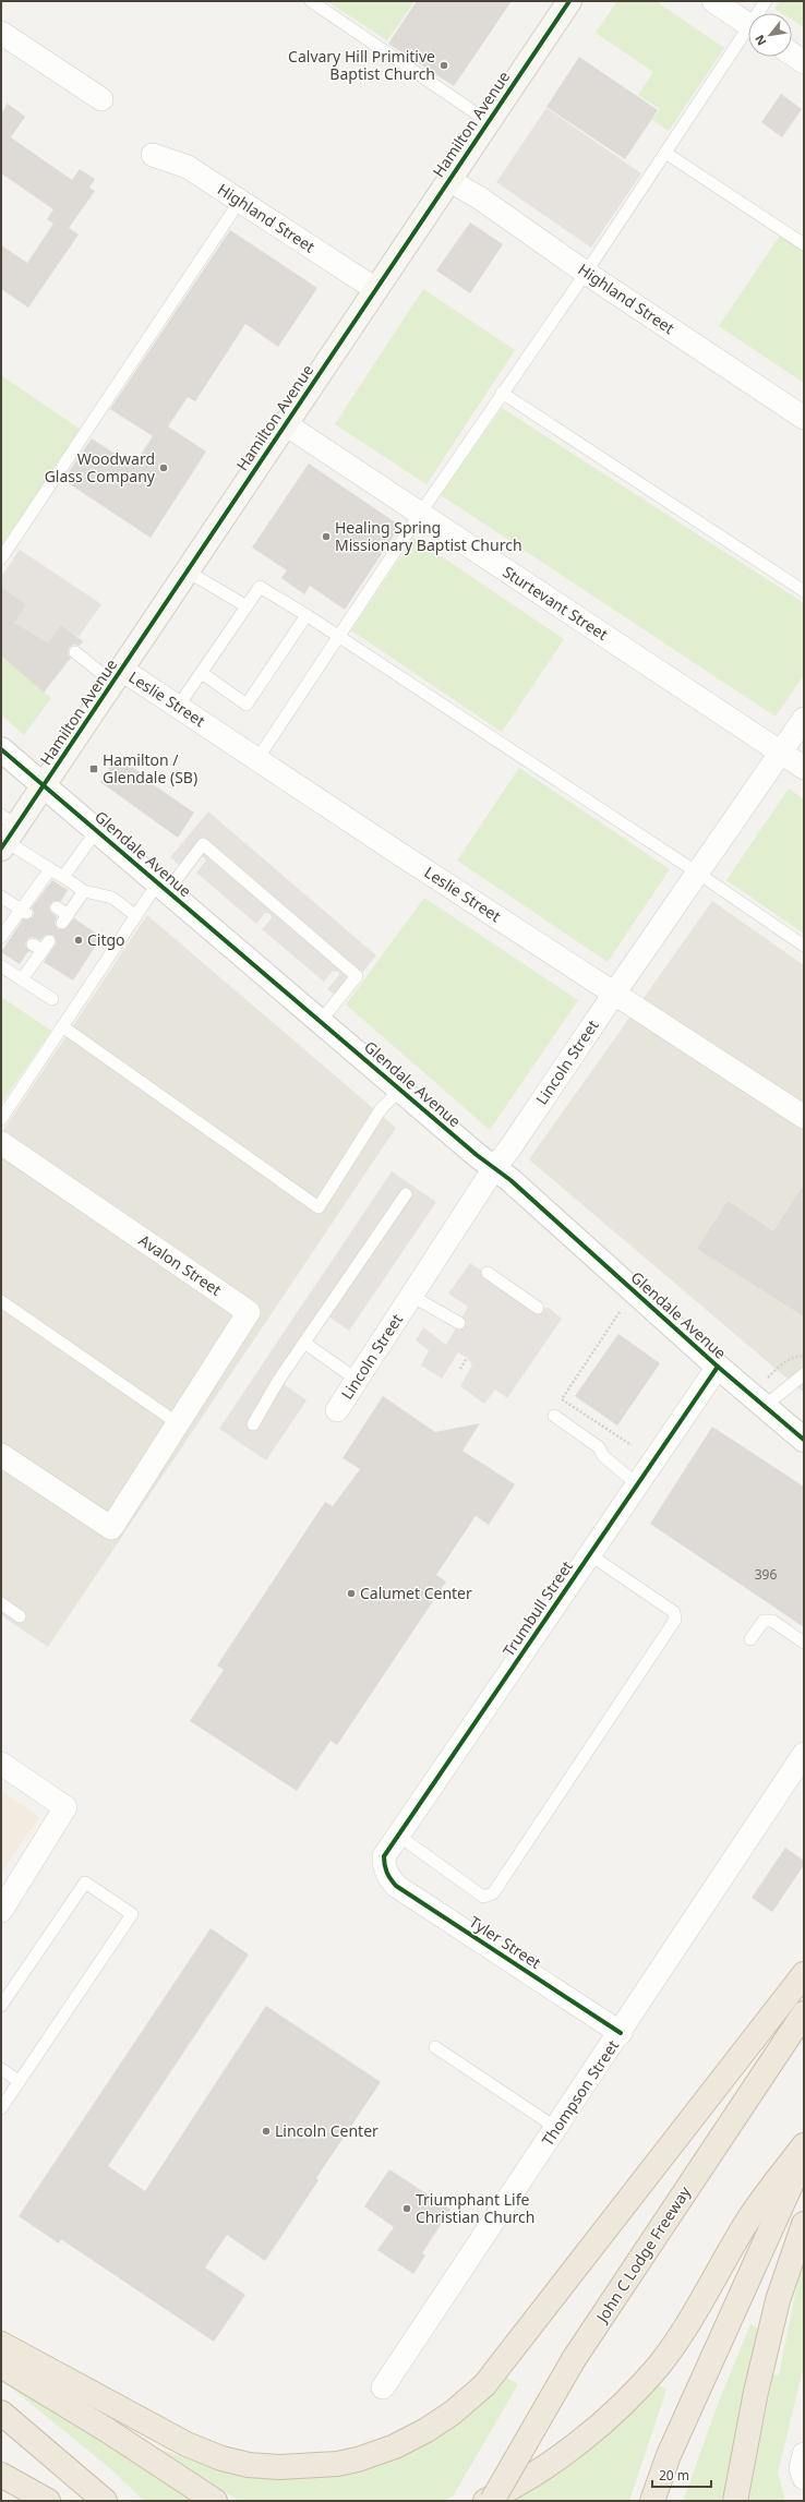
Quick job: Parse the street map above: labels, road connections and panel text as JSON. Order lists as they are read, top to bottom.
{
  "streets": {
    "highway": ["John C Lodge Freeway"],
    "main road": ["Hamilton Avenue"],
    "street": [
      "Highland Street",
      "Sturtevant Street",
      "Leslie Street",
      "Glendale Avenue",
      "Lincoln Street",
      "Avalon Street",
      "Trumbull Street",
      "Tyler Street",
      "Thompson Street"
    ]
  },
  "crossings": [
    ["Hamilton Avenue", "Highland Street"],
    ["Hamilton Avenue", "Sturtevant Street"],
    ["Hamilton Avenue", "Leslie Street"],
    ["Hamilton Avenue", "Glendale Avenue"],
    ["Sturtevant Street", "Lincoln Street"],
    ["Leslie Street", "Lincoln Street"],
    ["Glendale Avenue", "Lincoln Street"],
    ["Glendale Avenue", "Trumbull Street"],
    ["Trumbull Street", "Tyler Street"],
    ["Tyler Street", "Thompson Street"]
  ],
  "places": {
    "other": [
      "Calvary Hill Primitive Baptist Church",
      "Woodward Glass Company",
      "Healing Spring Missionary Baptist Church",
      "Citgo",
      "Calumet Center",
      "Lincoln Center",
      "Triumphant Life Christian Church"
    ],
    "transit": ["Hamilton / Glendale (SB)"]
  },
  "house_numbers": ["396"],
  "scale_bar": "20 m",
  "north": "bottom left"
}
